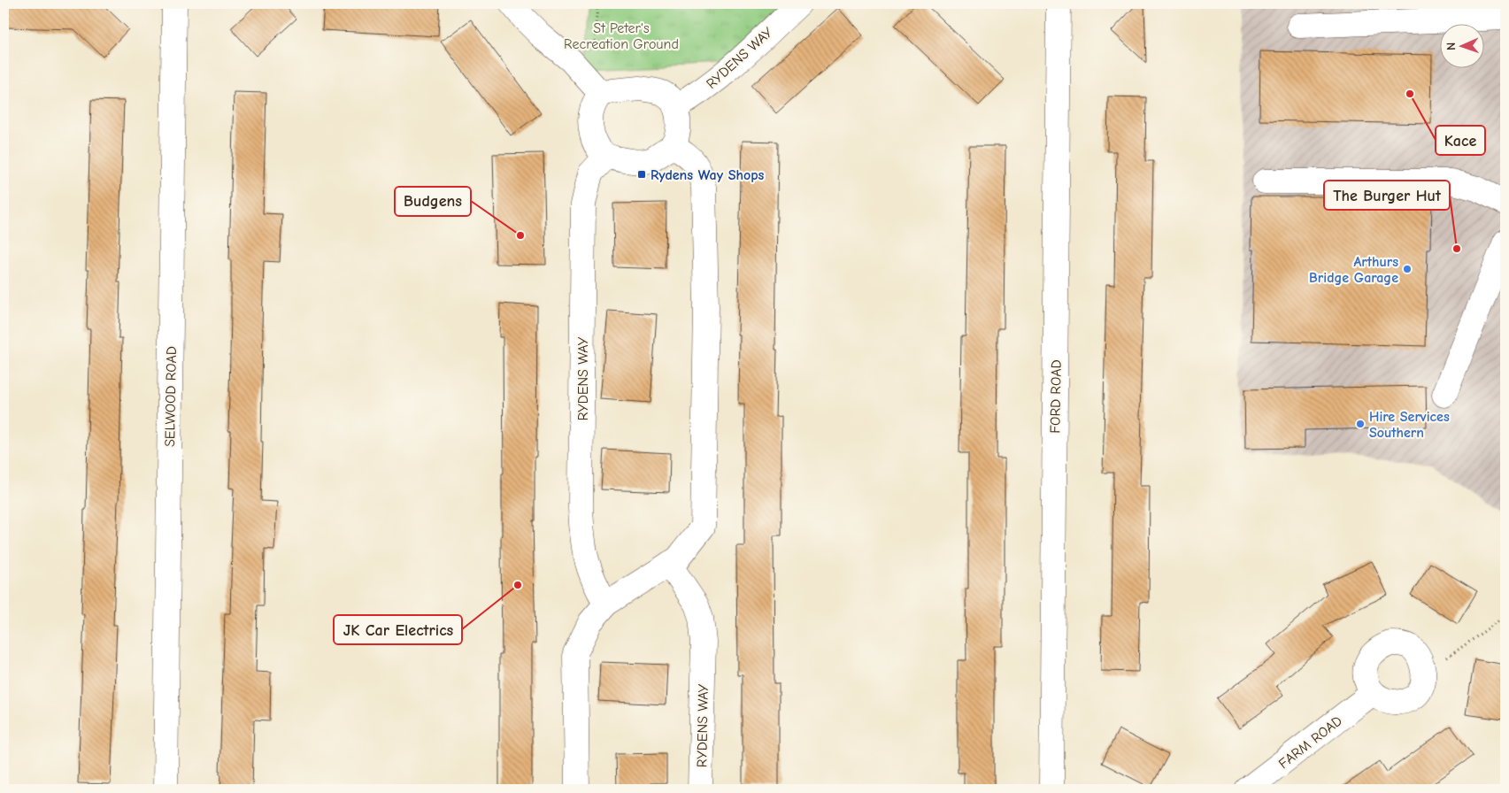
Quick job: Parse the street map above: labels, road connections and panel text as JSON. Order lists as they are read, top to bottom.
{
  "streets": {
    "street": [
      "RYDENS WAY",
      "SELWOOD ROAD",
      "FORD ROAD",
      "FARM ROAD"
    ]
  },
  "parks": ["St Peter's Recreation Ground"],
  "places": {
    "other": [
      "Kace",
      "Budgens",
      "The Burger Hut",
      "Arthurs Bridge Garage",
      "Hire Services Southern",
      "JK Car Electrics"
    ],
    "transit": ["Rydens Way Shops"]
  },
  "north": "left"
}
